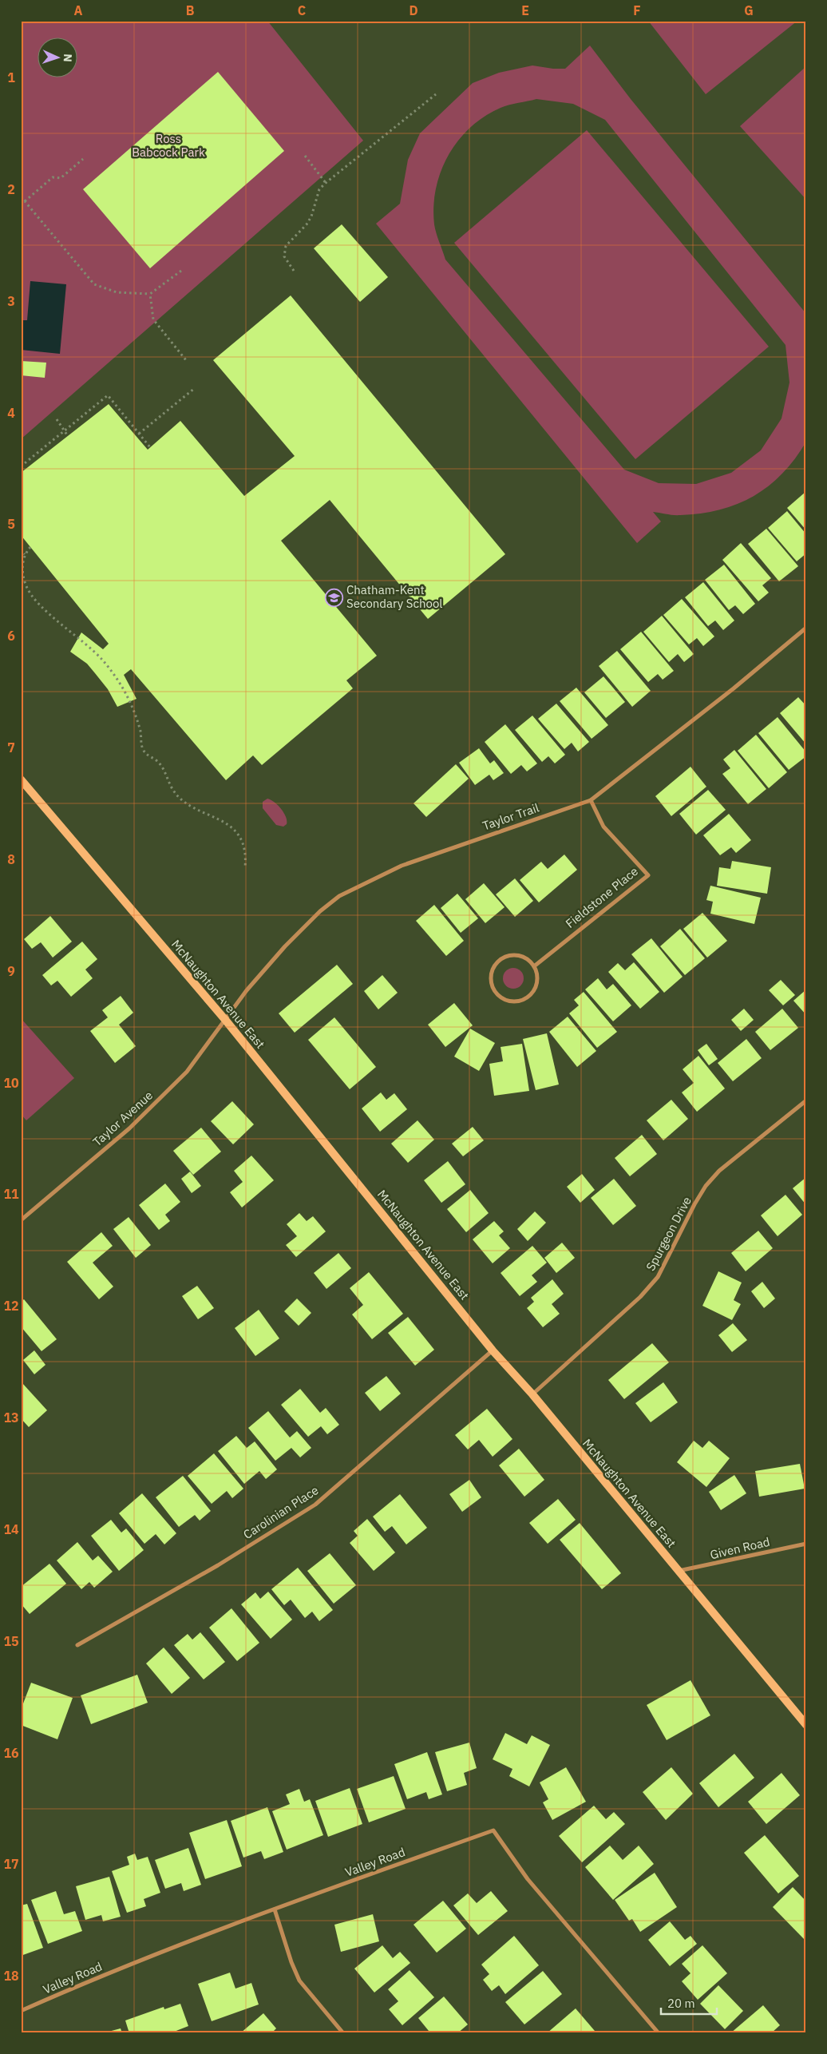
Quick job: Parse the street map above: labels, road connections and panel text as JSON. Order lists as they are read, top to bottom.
{
  "streets": {
    "main road": ["McNaughton Avenue East"],
    "street": [
      "Taylor Trail",
      "Fieldstone Place",
      "Taylor Avenue",
      "Spurgeon Drive",
      "Carolinian Place",
      "Given Road",
      "Valley Road"
    ]
  },
  "crossings": [
    ["Taylor Trail", "Fieldstone Place"],
    ["Taylor Trail", "McNaughton Avenue East"],
    ["Taylor Trail", "Taylor Avenue"],
    ["McNaughton Avenue East", "Taylor Avenue"],
    ["McNaughton Avenue East", "Spurgeon Drive"],
    ["McNaughton Avenue East", "Carolinian Place"],
    ["McNaughton Avenue East", "Given Road"]
  ],
  "parks": ["Ross Babcock Park"],
  "places": {
    "school or university": ["Chatham-Kent Secondary School"]
  },
  "scale_bar": "20 m",
  "north": "right",
  "grid": {
    "columns": [
      "A",
      "B",
      "C",
      "D",
      "E",
      "F",
      "G"
    ],
    "rows": [
      "1",
      "2",
      "3",
      "4",
      "5",
      "6",
      "7",
      "8",
      "9",
      "10",
      "11",
      "12",
      "13",
      "14",
      "15",
      "16",
      "17",
      "18"
    ]
  }
}
